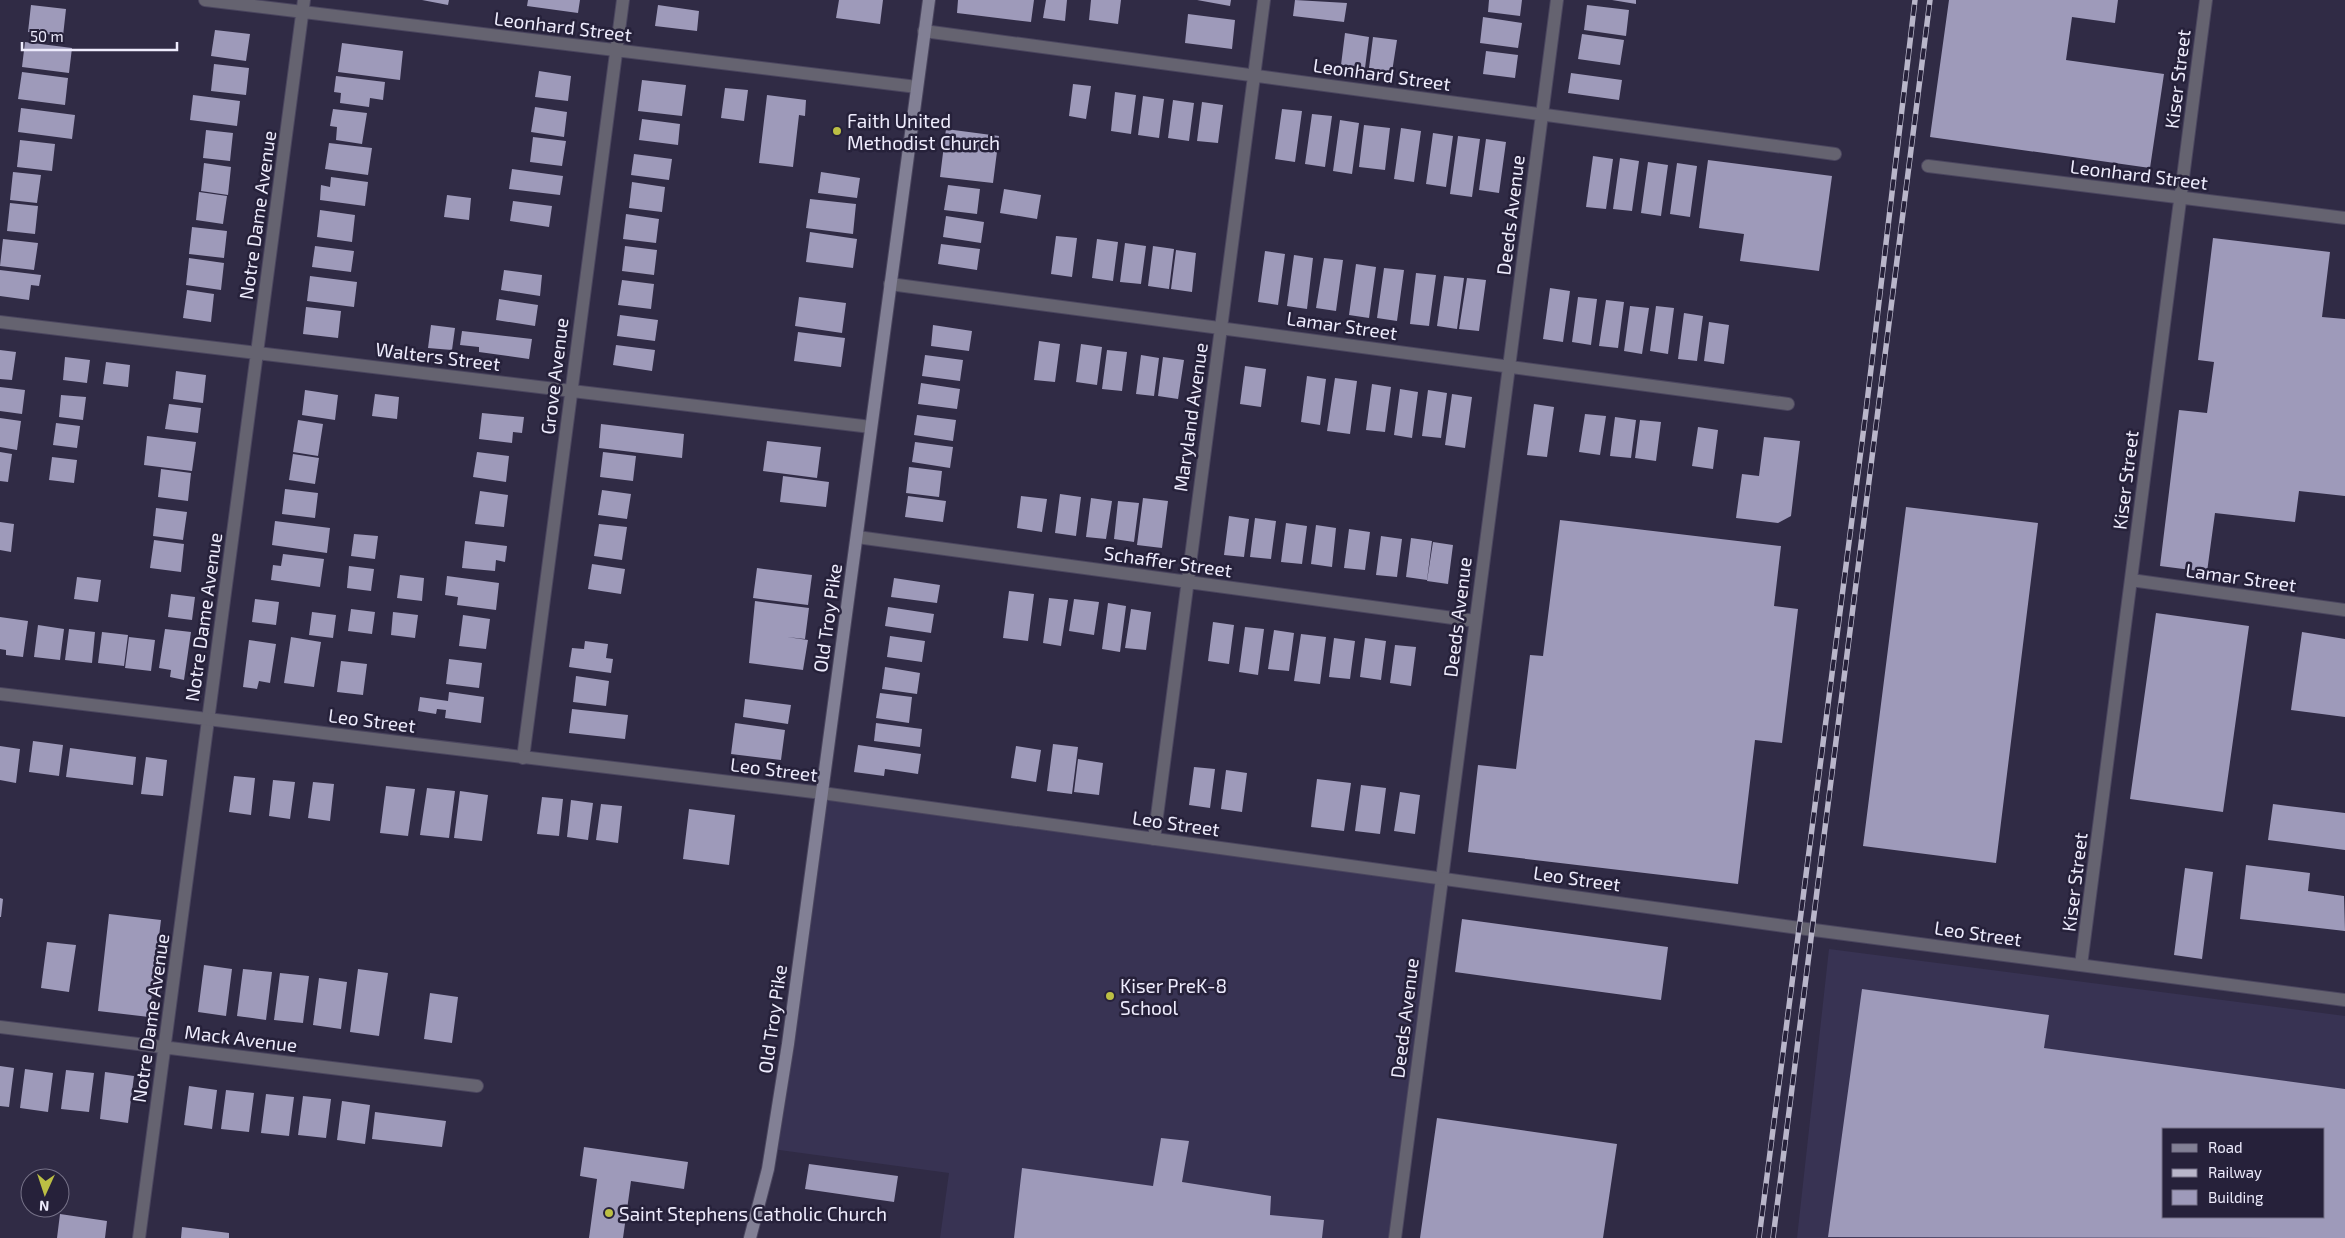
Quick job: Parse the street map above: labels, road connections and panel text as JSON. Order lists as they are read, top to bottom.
{
  "streets": {
    "main road": ["Old Troy Pike"],
    "street": [
      "Leonhard Street",
      "Kiser Street",
      "Notre Dame Avenue",
      "Deeds Avenue",
      "Lamar Street",
      "Walters Street",
      "Grove Avenue",
      "Maryland Avenue",
      "Schaffer Street",
      "Leo Street",
      "Mack Avenue"
    ]
  },
  "crossings": [
    ["Leonhard Street", "Kiser Street"],
    ["Leonhard Street", "Notre Dame Avenue"],
    ["Leonhard Street", "Deeds Avenue"],
    ["Leonhard Street", "Grove Avenue"],
    ["Leonhard Street", "Maryland Avenue"],
    ["Leonhard Street", "Old Troy Pike"],
    ["Kiser Street", "Lamar Street"],
    ["Kiser Street", "Leo Street"],
    ["Notre Dame Avenue", "Walters Street"],
    ["Notre Dame Avenue", "Leo Street"],
    ["Notre Dame Avenue", "Mack Avenue"],
    ["Deeds Avenue", "Lamar Street"],
    ["Deeds Avenue", "Schaffer Street"],
    ["Deeds Avenue", "Leo Street"],
    ["Lamar Street", "Maryland Avenue"],
    ["Lamar Street", "Old Troy Pike"],
    ["Walters Street", "Grove Avenue"],
    ["Walters Street", "Old Troy Pike"],
    ["Grove Avenue", "Leo Street"],
    ["Maryland Avenue", "Schaffer Street"],
    ["Maryland Avenue", "Leo Street"],
    ["Schaffer Street", "Old Troy Pike"],
    ["Old Troy Pike", "Leo Street"]
  ],
  "places": ["Faith United Methodist Church", "Kiser PreK-8 School", "Saint Stephens Catholic Church"],
  "legend": ["Road", "Railway", "Building"],
  "scale_bar": "50 m",
  "north": "bottom"
}
